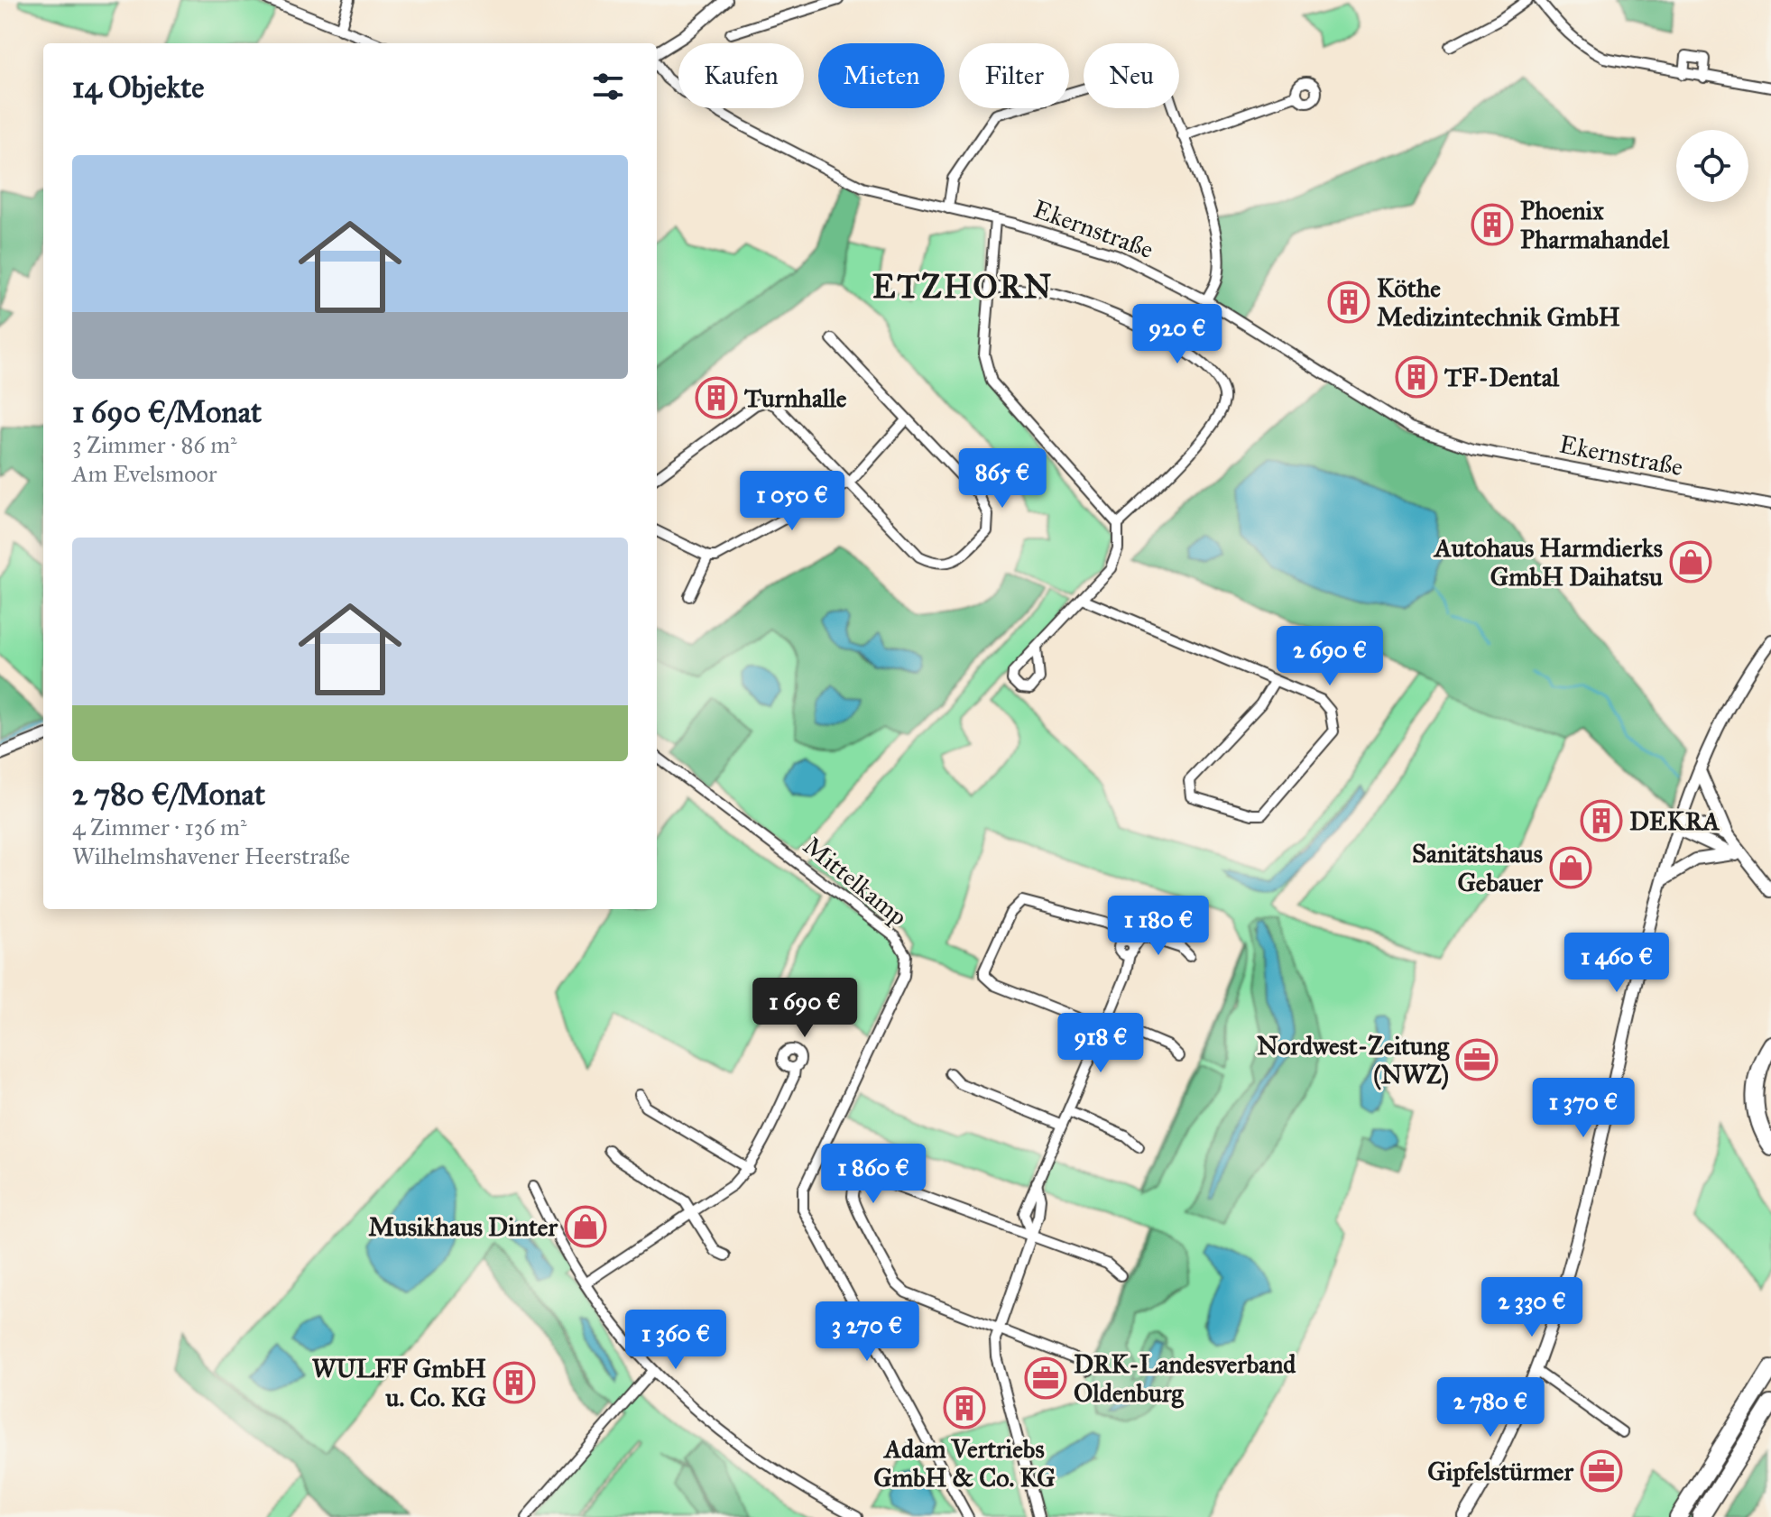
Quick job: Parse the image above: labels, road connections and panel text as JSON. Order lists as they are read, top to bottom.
{
  "streets": {
    "street": ["Ekernstraße", "Mittelkamp"]
  },
  "districts": ["ETZHORN"],
  "places": {
    "building": [
      "Phoenix Pharmahandel",
      "Köthe Medizintechnik GmbH",
      "TF-Dental",
      "Turnhalle",
      "DEKRA",
      "WULFF GmbH u. Co. KG",
      "Adam Vertriebs GmbH & Co. KG"
    ],
    "shop": ["Autohaus Harmdierks GmbH Daihatsu", "Sanitätshaus Gebauer", "Musikhaus Dinter"],
    "office": ["Nordwest-Zeitung (NWZ)", "DRK-Landesverband Oldenburg", "Gipfelstürmer"]
  },
  "page": {
    "chip": [
      "Kaufen",
      "Mieten",
      "Filter",
      "Neu"
    ],
    "heading": "14 Objekte",
    "list": [
      {
        "name": "1 690 €/Monat",
        "note": "3 Zimmer · 86 m² · Am Evelsmoor"
      },
      {
        "name": "2 780 €/Monat",
        "note": "4 Zimmer · 136 m² · Wilhelmshavener Heerstraße"
      }
    ],
    "price": [
      "920 €",
      "865 €",
      "1 050 €",
      "2 690 €",
      "1 180 €",
      "1 460 €",
      "1 690 €",
      "918 €",
      "1 370 €",
      "1 860 €",
      "2 330 €",
      "3 270 €",
      "1 360 €",
      "2 780 €"
    ]
  }
}
